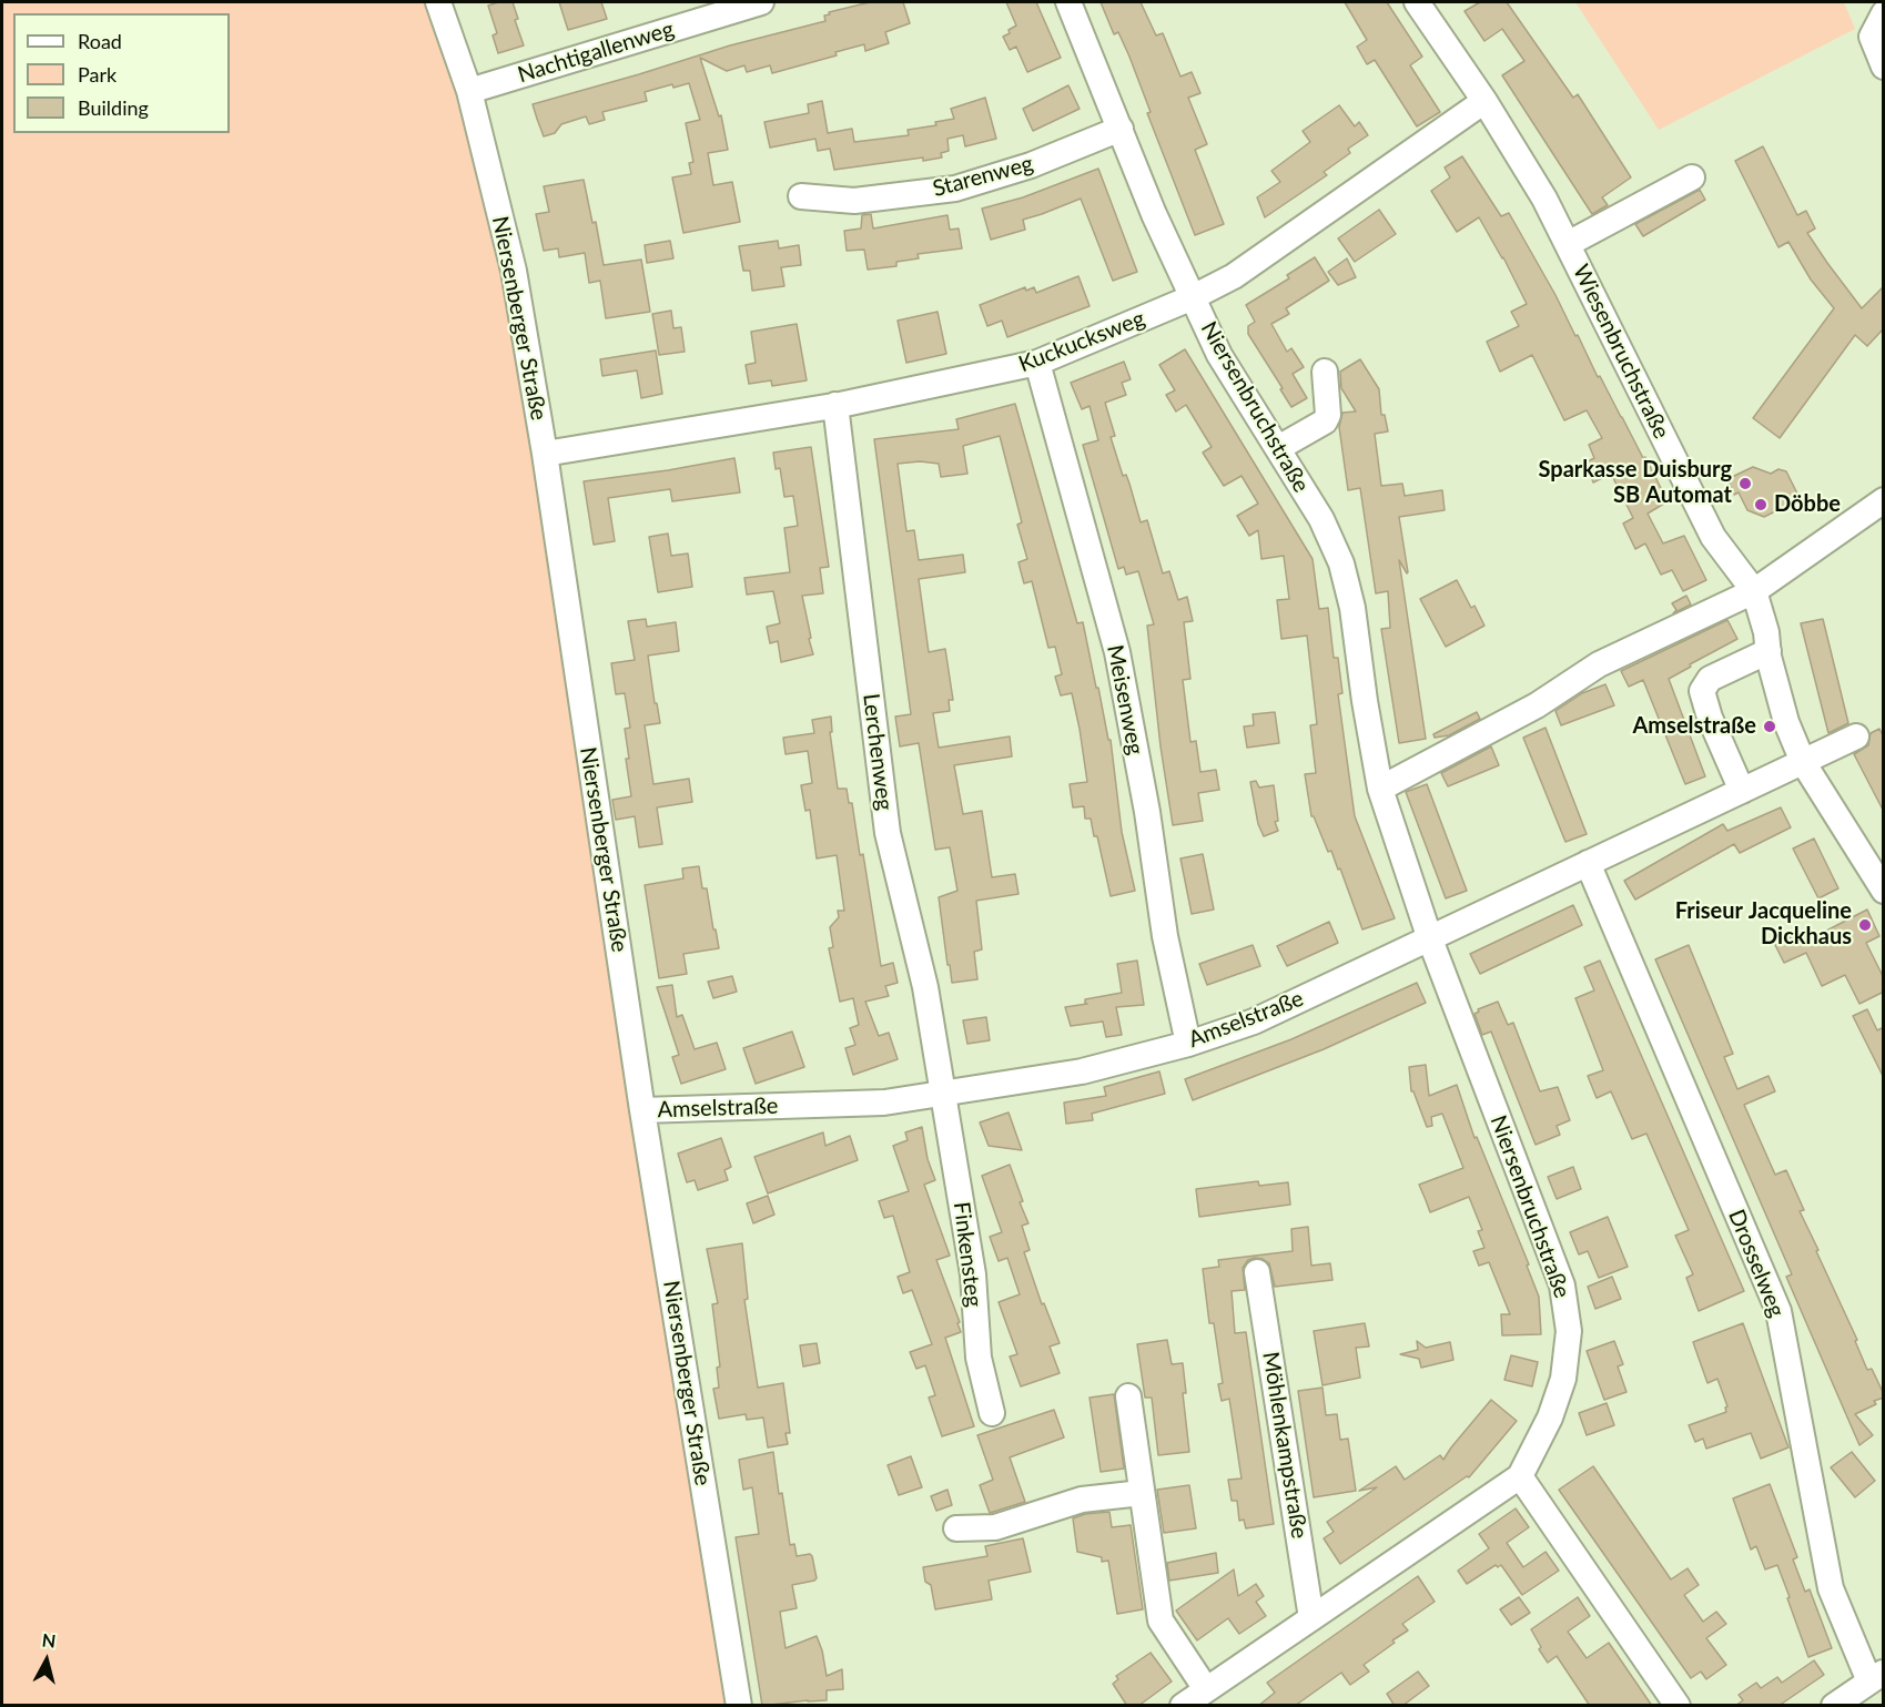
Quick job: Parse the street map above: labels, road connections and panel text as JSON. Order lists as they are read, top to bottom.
{
  "streets": {
    "street": [
      "Nachtigallenweg",
      "Starenweg",
      "Niersenberger Straße",
      "Kuckucksweg",
      "Wiesenbruchstraße",
      "Niersenbruchstraße",
      "Meisenweg",
      "Lerchenweg",
      "Amselstraße",
      "Finkensteg",
      "Drosselweg",
      "Möhlenkampstraße"
    ]
  },
  "crossings": [
    ["Nachtigallenweg", "Niersenberger Straße"],
    ["Starenweg", "Niersenbruchstraße"],
    ["Niersenberger Straße", "Kuckucksweg"],
    ["Niersenberger Straße", "Amselstraße"],
    ["Kuckucksweg", "Wiesenbruchstraße"],
    ["Kuckucksweg", "Niersenbruchstraße"],
    ["Kuckucksweg", "Meisenweg"],
    ["Kuckucksweg", "Lerchenweg"],
    ["Wiesenbruchstraße", "Amselstraße"],
    ["Niersenbruchstraße", "Amselstraße"],
    ["Meisenweg", "Amselstraße"],
    ["Lerchenweg", "Amselstraße"],
    ["Lerchenweg", "Finkensteg"],
    ["Amselstraße", "Finkensteg"],
    ["Amselstraße", "Drosselweg"]
  ],
  "places": [
    "Sparkasse Duisburg SB Automat",
    "Döbbe",
    "Amselstraße",
    "Friseur Jacqueline Dickhaus"
  ],
  "legend": ["Road", "Park", "Building"],
  "north": "top"
}
